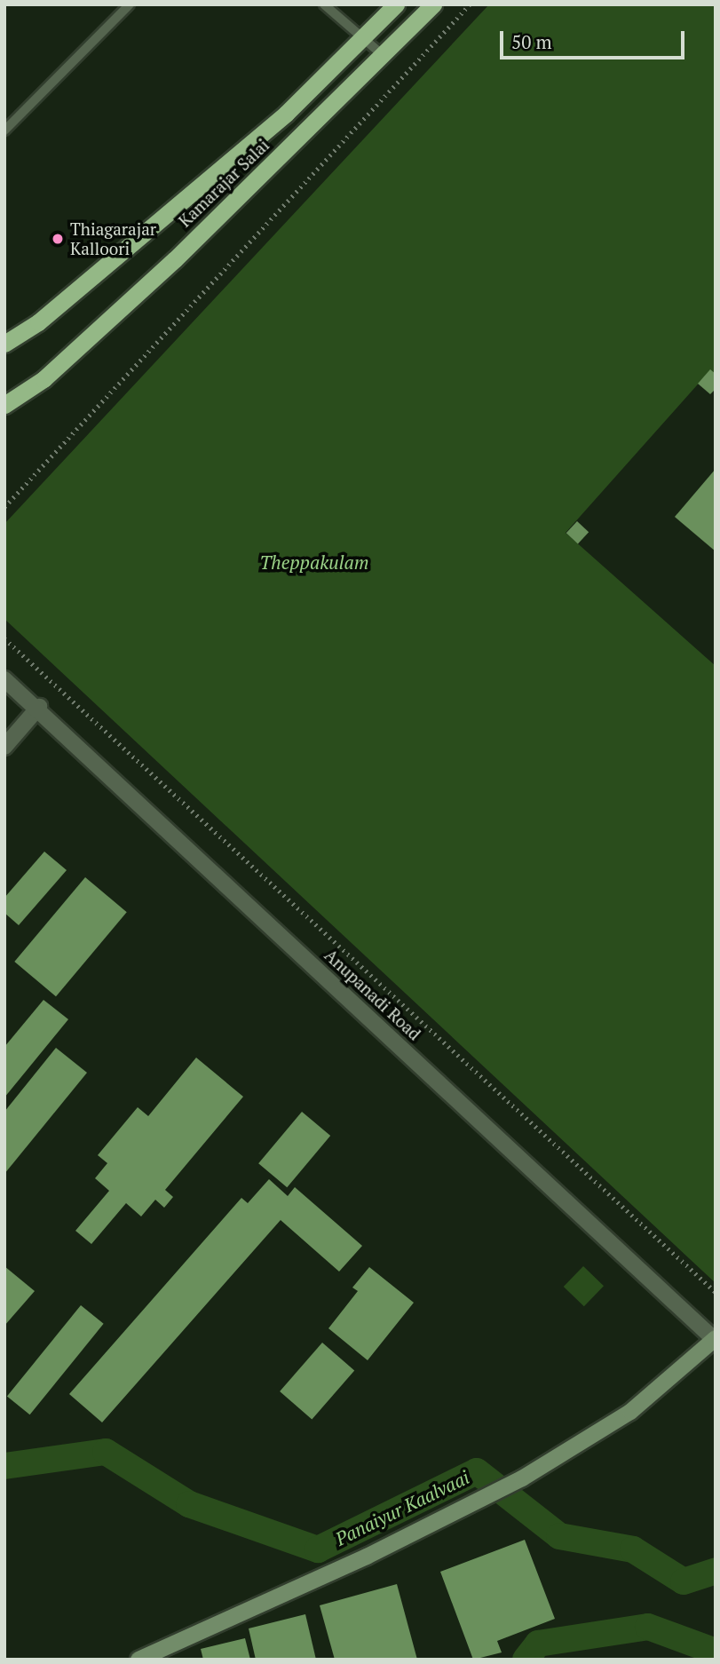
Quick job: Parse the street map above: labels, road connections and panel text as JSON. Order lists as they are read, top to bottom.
{
  "streets": {
    "highway": ["Kamarajar Salai"],
    "street": ["Anupanadi Road"]
  },
  "water": ["Theppakulam", "Panaiyur Kaalvaai"],
  "places": ["Thiagarajar Kalloori"],
  "scale_bar": "50 m"
}
